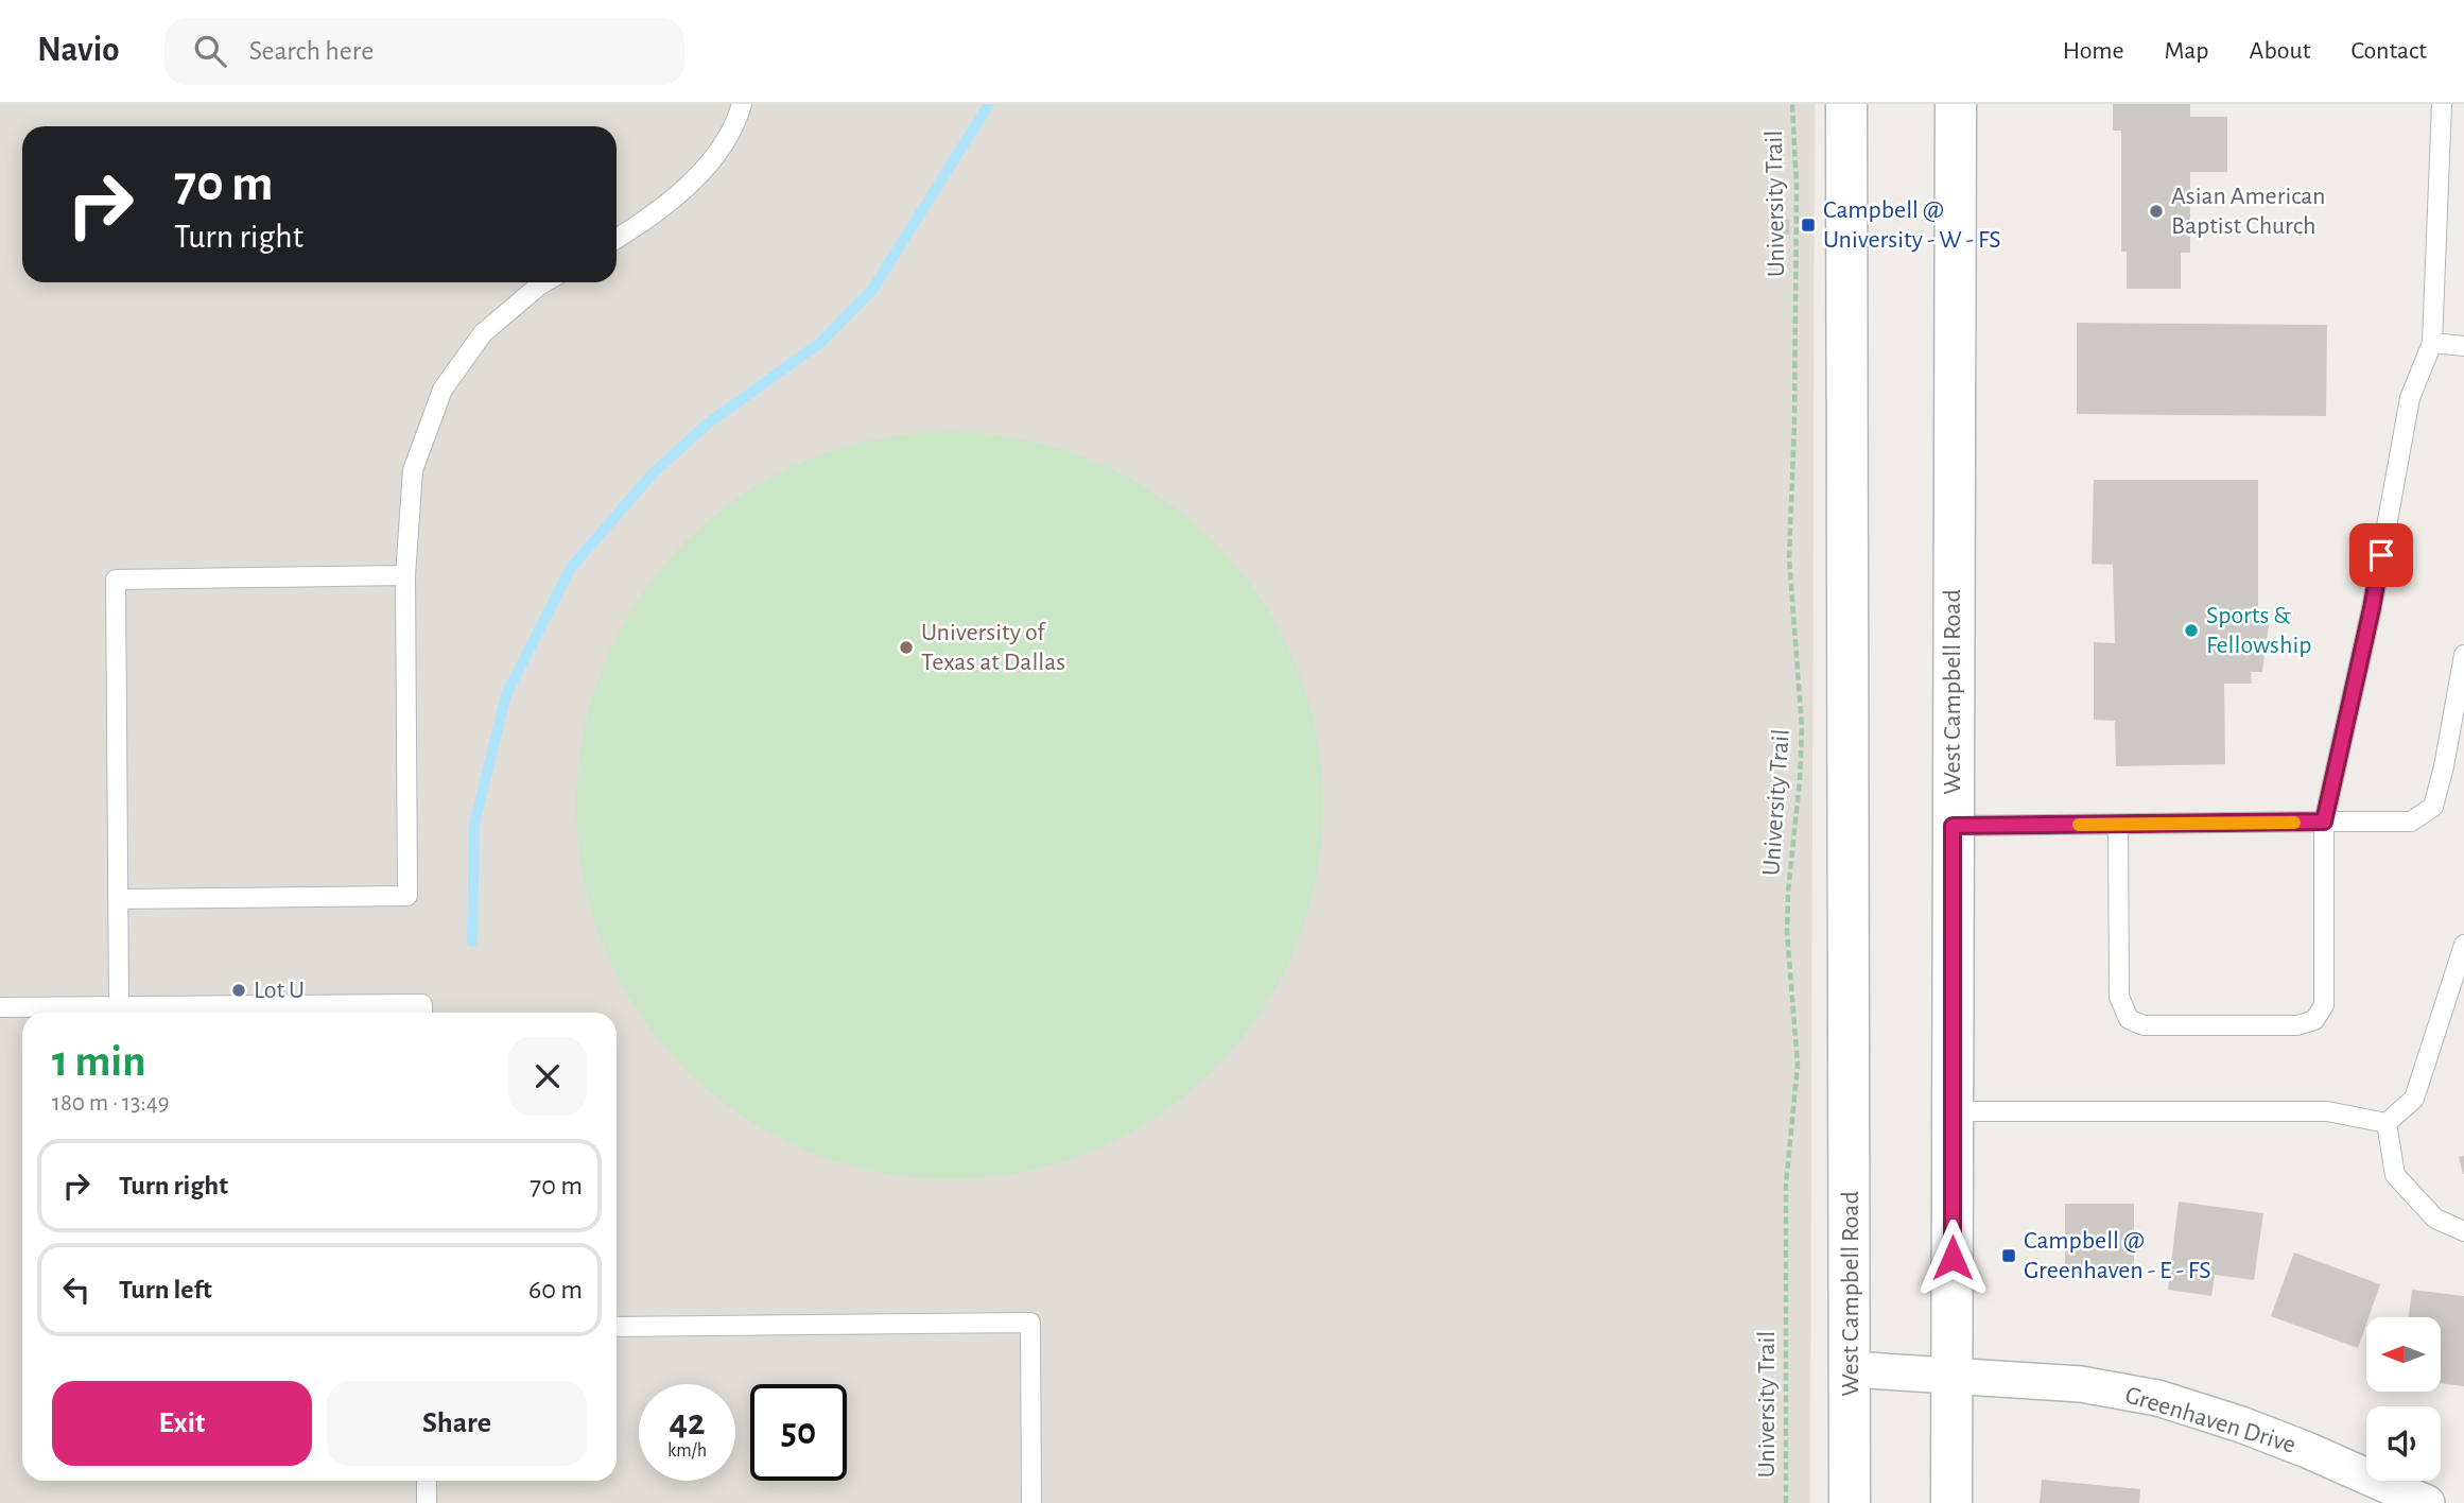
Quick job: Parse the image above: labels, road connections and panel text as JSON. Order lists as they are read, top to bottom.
{
  "streets": {
    "main road": ["West Campbell Road"],
    "street": ["Greenhaven Drive"],
    "path": ["University Trail"]
  },
  "crossings": [
    ["West Campbell Road", "Greenhaven Drive"]
  ],
  "places": {
    "other": [
      "Asian American Baptist Church",
      "Sports & Fellowship",
      "University of Texas at Dallas",
      "Lot U"
    ],
    "transit": ["Campbell @ University - W - FS", "Campbell @ Greenhaven - E - FS"]
  },
  "north": "left",
  "page": {
    "header": "Navio",
    "search": "Search here",
    "nav": [
      "Home",
      "Map",
      "About",
      "Contact"
    ],
    "turn": ["70 m", "Turn right"],
    "heading": ["1 min", "180 m · 13:49"],
    "list": [
      {
        "name": "Turn right",
        "value": "70 m"
      },
      {
        "name": "Turn left",
        "value": "60 m"
      }
    ],
    "buttons": ["Exit", "Share"],
    "speed": "42 km/h",
    "limit": "50"
  }
}
